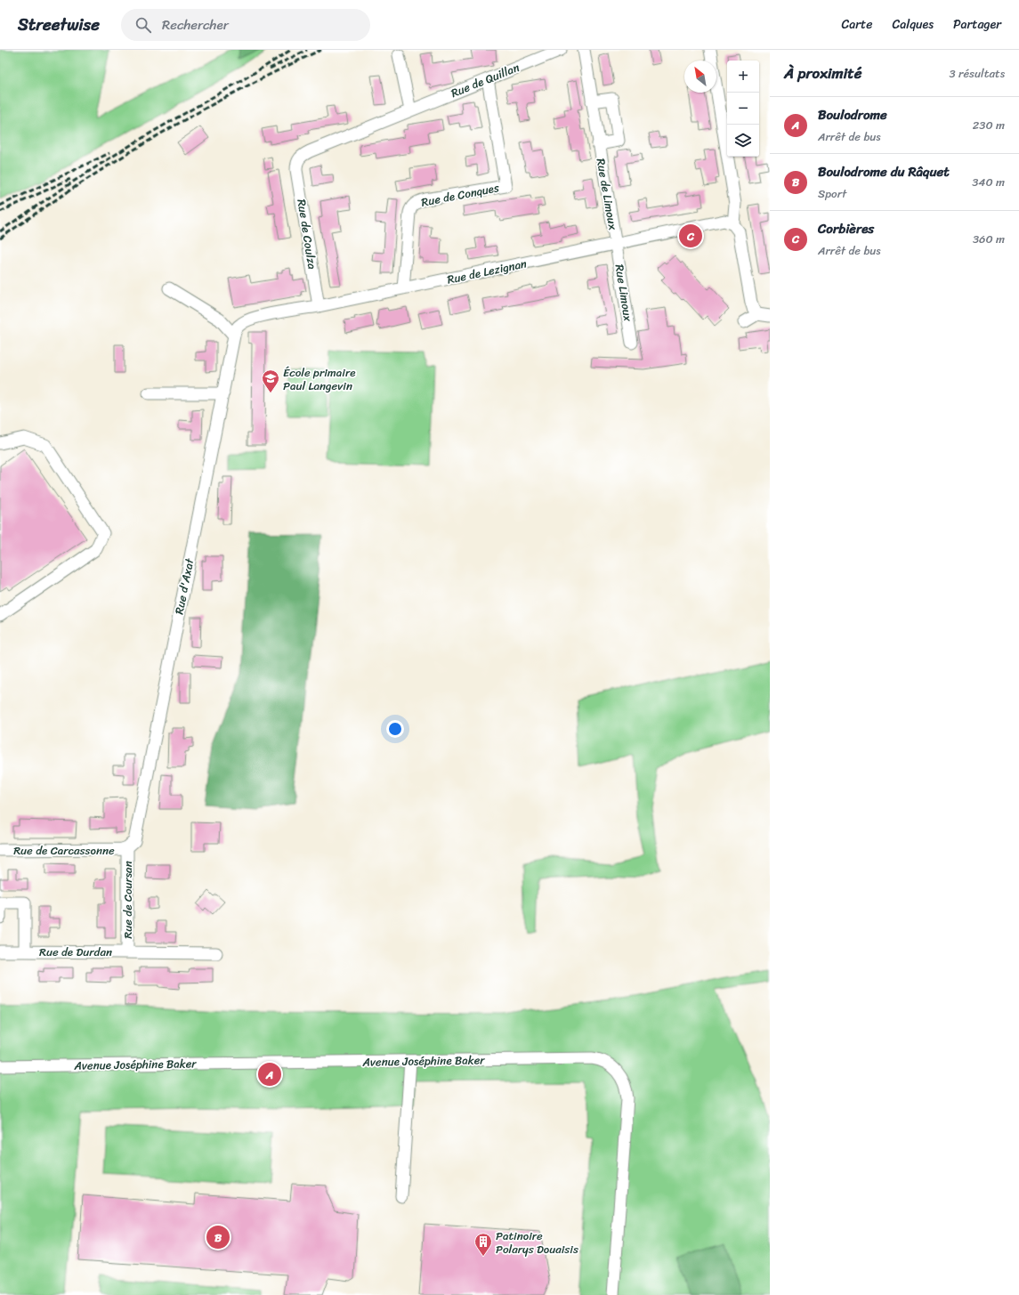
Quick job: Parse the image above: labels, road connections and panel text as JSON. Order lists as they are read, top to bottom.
{
  "streets": {
    "street": [
      "Rue de Quillan",
      "Rue de Limoux",
      "Rue de Conques",
      "Rue de Coulza",
      "Rue de Lezignan",
      "Rue Limoux",
      "Rue d'Axat",
      "Rue de Carcassonne",
      "Rue de Coursan",
      "Rue de Durdan",
      "Avenue Joséphine Baker"
    ]
  },
  "crossings": [
    ["Rue de Quillan", "Rue de Conques"],
    ["Rue de Quillan", "Rue de Coulza"],
    ["Rue de Limoux", "Rue de Lezignan"],
    ["Rue de Limoux", "Rue Limoux"],
    ["Rue de Conques", "Rue de Lezignan"],
    ["Rue de Coulza", "Rue de Lezignan"],
    ["Rue de Lezignan", "Rue Limoux"],
    ["Rue de Lezignan", "Rue d'Axat"],
    ["Rue d'Axat", "Rue de Carcassonne"],
    ["Rue d'Axat", "Rue de Coursan"],
    ["Rue de Carcassonne", "Rue de Coursan"],
    ["Rue de Coursan", "Rue de Durdan"]
  ],
  "places": {
    "school or university": ["École primaire Paul Langevin"],
    "building": ["Patinoire Polarys Douaisis"]
  },
  "north": "top left",
  "page": {
    "header": "Streetwise",
    "search": "Rechercher",
    "nav": ["Carte", "Calques", "Partager"],
    "heading": ["À proximité", "3 résultats"],
    "map_buttons": ["+", "−"],
    "list": [
      {
        "mark": "A",
        "name": "Boulodrome",
        "note": "Arrêt de bus",
        "value": "230 m"
      },
      {
        "mark": "B",
        "name": "Boulodrome du Râquet",
        "note": "Sport",
        "value": "340 m"
      },
      {
        "mark": "C",
        "name": "Corbières",
        "note": "Arrêt de bus",
        "value": "360 m"
      }
    ],
    "pins": ["C", "A", "B"]
  }
}
